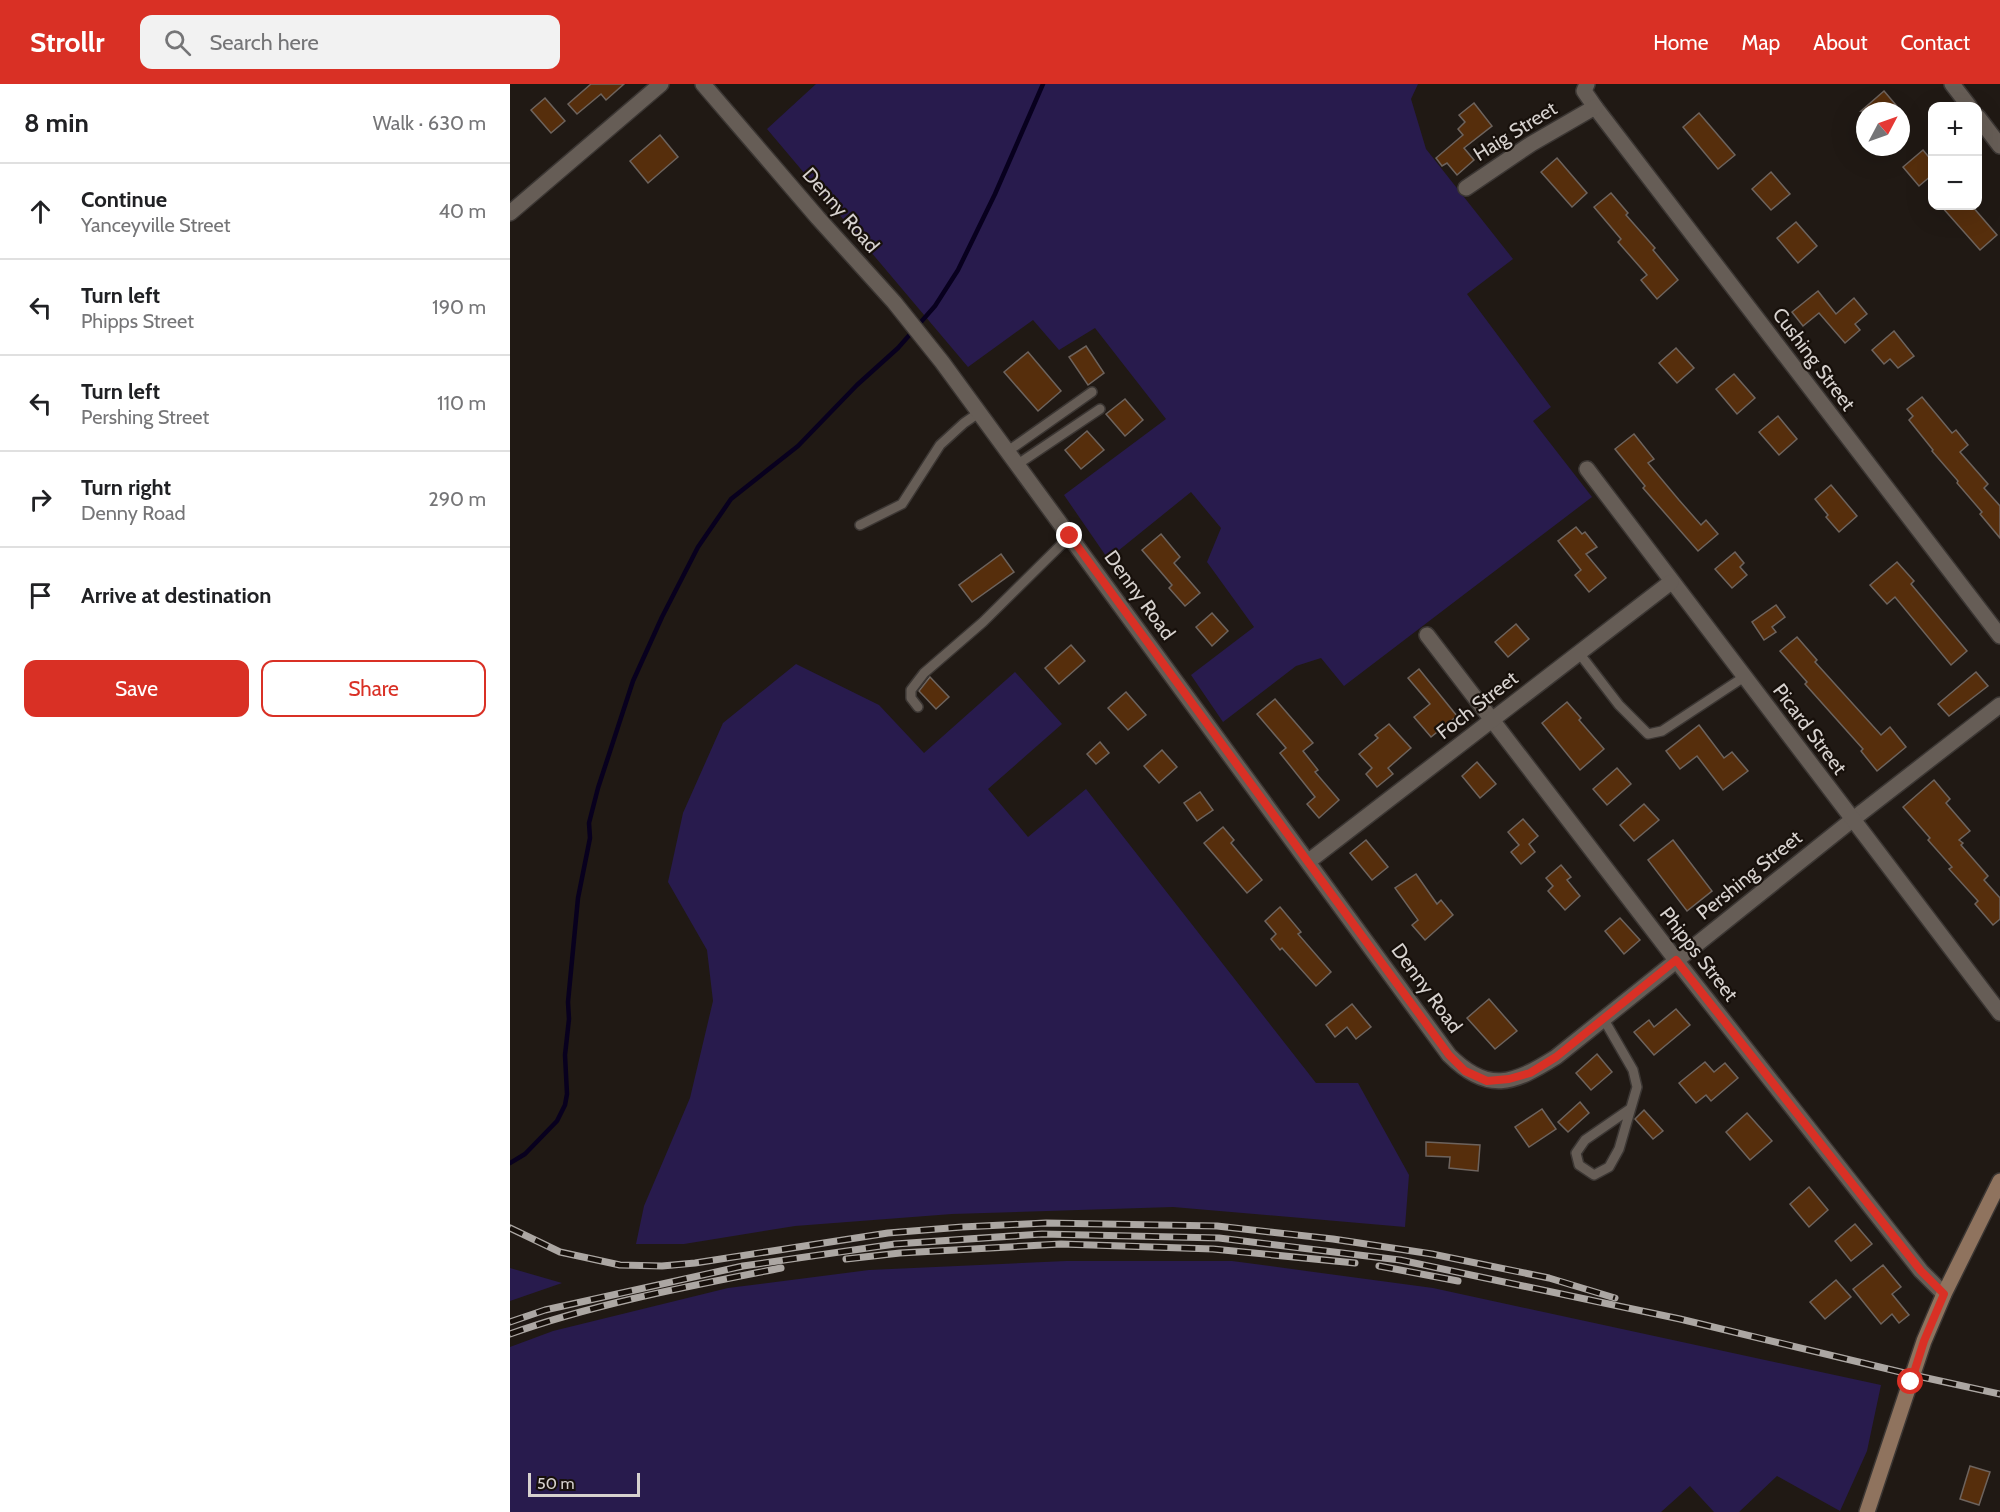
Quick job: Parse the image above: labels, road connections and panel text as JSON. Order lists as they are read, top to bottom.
{
  "streets": {
    "street": [
      "Haig Street",
      "Denny Road",
      "Cushing Street",
      "Foch Street",
      "Picard Street",
      "Pershing Street",
      "Phipps Street"
    ]
  },
  "crossings": [
    ["Haig Street", "Cushing Street"],
    ["Denny Road", "Foch Street"],
    ["Denny Road", "Pershing Street"],
    ["Foch Street", "Picard Street"],
    ["Foch Street", "Phipps Street"],
    ["Picard Street", "Pershing Street"],
    ["Pershing Street", "Phipps Street"]
  ],
  "scale_bar": "50 m",
  "north": "top right",
  "page": {
    "header": "Strollr",
    "search": "Search here",
    "nav": [
      "Home",
      "Map",
      "About",
      "Contact"
    ],
    "heading": ["8 min", "Walk · 630 m"],
    "map_buttons": ["+", "−"],
    "list": [
      ["Continue", "Yanceyville Street", "40 m"],
      ["Turn left", "Phipps Street", "190 m"],
      ["Turn left", "Pershing Street", "110 m"],
      ["Turn right", "Denny Road", "290 m"],
      "Arrive at destination"
    ],
    "buttons": ["Save", "Share"],
    "scale": "50 m"
  }
}
